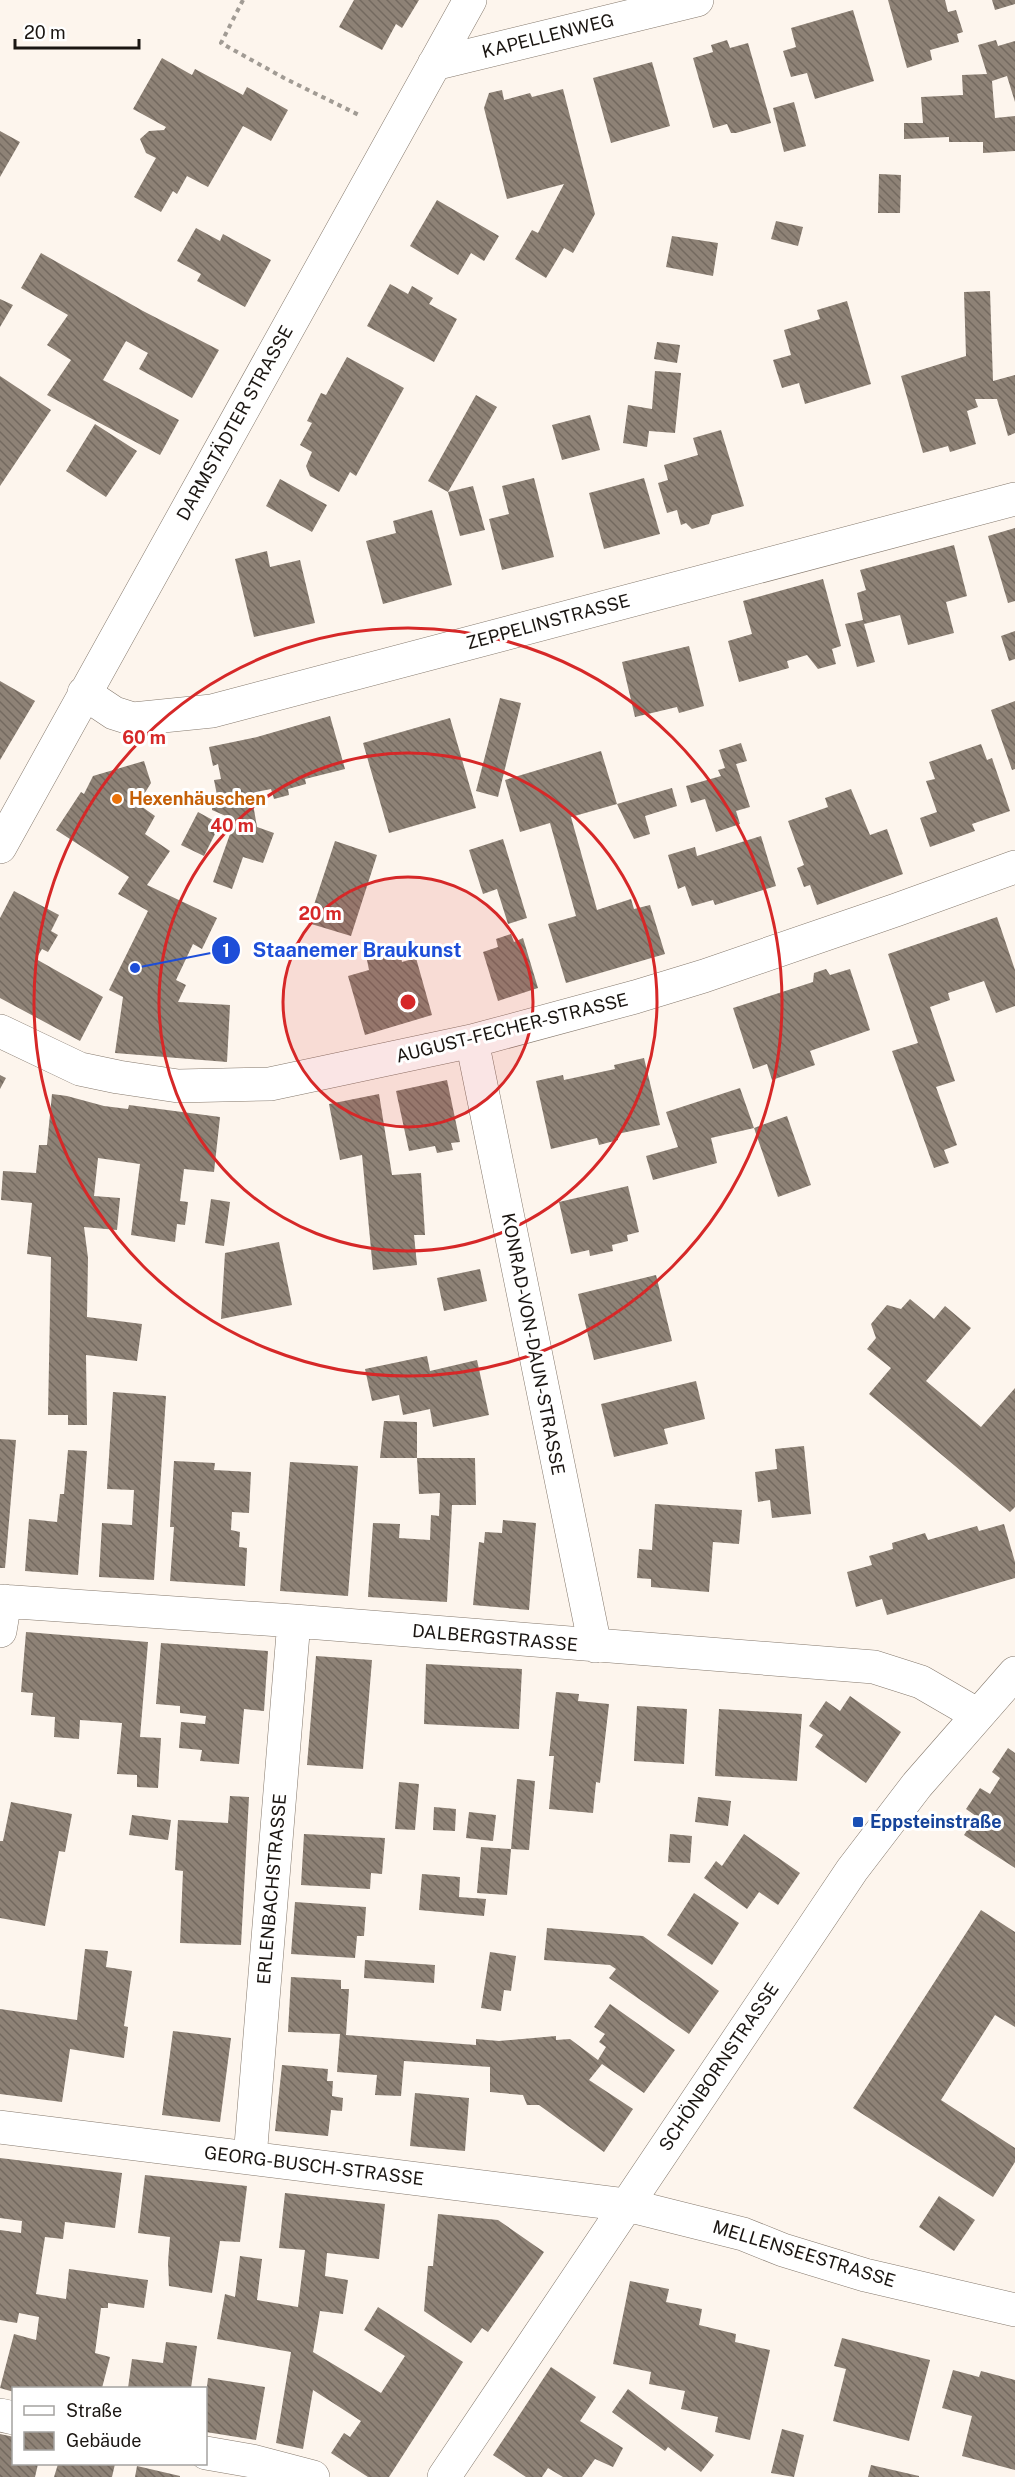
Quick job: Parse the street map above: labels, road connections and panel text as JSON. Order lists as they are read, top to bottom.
{
  "streets": {
    "street": [
      "KAPELLENWEG",
      "DARMSTÄDTER STRASSE",
      "ZEPPELINSTRASSE",
      "AUGUST-FECHER-STRASSE",
      "KONRAD-VON-DAUN-STRASSE",
      "DALBERGSTRASSE",
      "ERLENBACHSTRASSE",
      "SCHÖNBORNSTRASSE",
      "GEORG-BUSCH-STRASSE",
      "MELLENSEESTRASSE"
    ]
  },
  "crossings": [
    ["KAPELLENWEG", "DARMSTÄDTER STRASSE"],
    ["DARMSTÄDTER STRASSE", "ZEPPELINSTRASSE"],
    ["AUGUST-FECHER-STRASSE", "KONRAD-VON-DAUN-STRASSE"],
    ["KONRAD-VON-DAUN-STRASSE", "DALBERGSTRASSE"],
    ["DALBERGSTRASSE", "ERLENBACHSTRASSE"],
    ["DALBERGSTRASSE", "SCHÖNBORNSTRASSE"],
    ["ERLENBACHSTRASSE", "GEORG-BUSCH-STRASSE"],
    ["SCHÖNBORNSTRASSE", "GEORG-BUSCH-STRASSE"],
    ["SCHÖNBORNSTRASSE", "MELLENSEESTRASSE"],
    ["GEORG-BUSCH-STRASSE", "MELLENSEESTRASSE"]
  ],
  "places": {
    "other": ["Hexenhäuschen", "Staanemer Braukunst"],
    "transit": ["Eppsteinstraße"]
  },
  "legend": ["Straße", "Gebäude"],
  "scale_bar": "20 m",
  "rings": ["60 m", "40 m", "20 m"]
}
